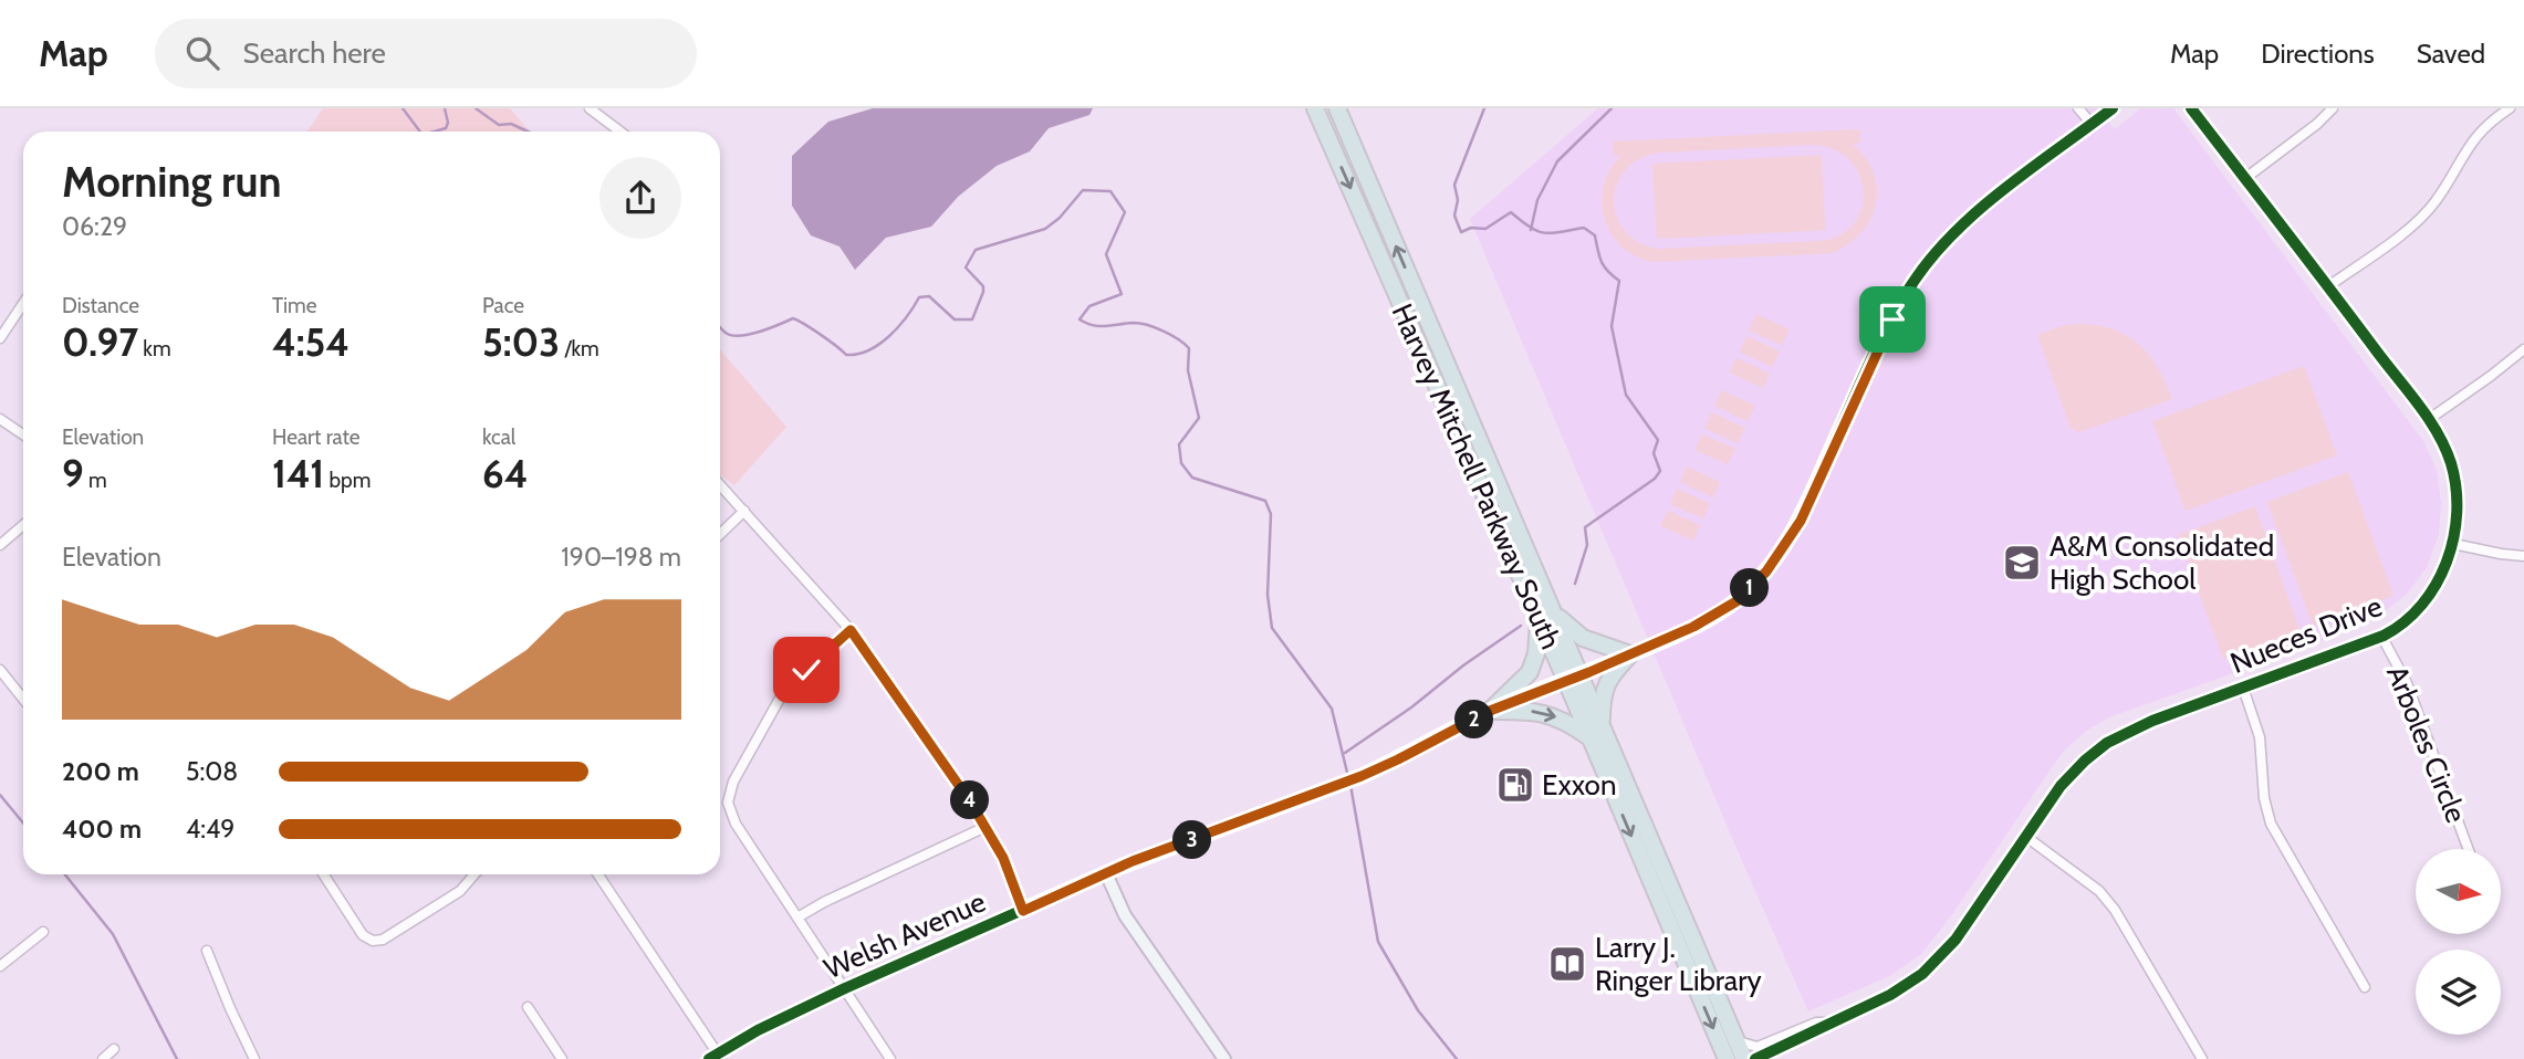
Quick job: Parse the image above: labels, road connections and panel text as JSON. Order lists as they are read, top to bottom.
{
  "streets": {
    "highway": ["Harvey Mitchell Parkway South"],
    "main road": ["Welsh Avenue"],
    "street": ["Nueces Drive", "Arboles Circle"]
  },
  "crossings": [
    ["Harvey Mitchell Parkway South", "Nueces Drive"],
    ["Harvey Mitchell Parkway South", "Welsh Avenue"],
    ["Nueces Drive", "Arboles Circle"]
  ],
  "places": {
    "school or university": ["A&M Consolidated High School"],
    "fuel station": ["Exxon"],
    "library": ["Larry J. Ringer Library"]
  },
  "north": "right",
  "page": {
    "header": "Map",
    "search": "Search here",
    "nav": ["Map", "Directions", "Saved"],
    "heading": ["Morning run", "06:29"],
    "stats": [
      ["Distance", "0.97 km"],
      ["Time", "4:54"],
      ["Pace", "5:03 /km"],
      ["Elevation", "9 m"],
      ["Heart rate", "141 bpm"],
      ["kcal", "64"]
    ],
    "chart": ["Elevation", "190–198 m"],
    "pins": [
      "1",
      "2",
      "4",
      "3"
    ],
    "list": [
      {
        "name": "200 m",
        "note": "5:08"
      },
      {
        "name": "400 m",
        "note": "4:49"
      }
    ]
  }
}
